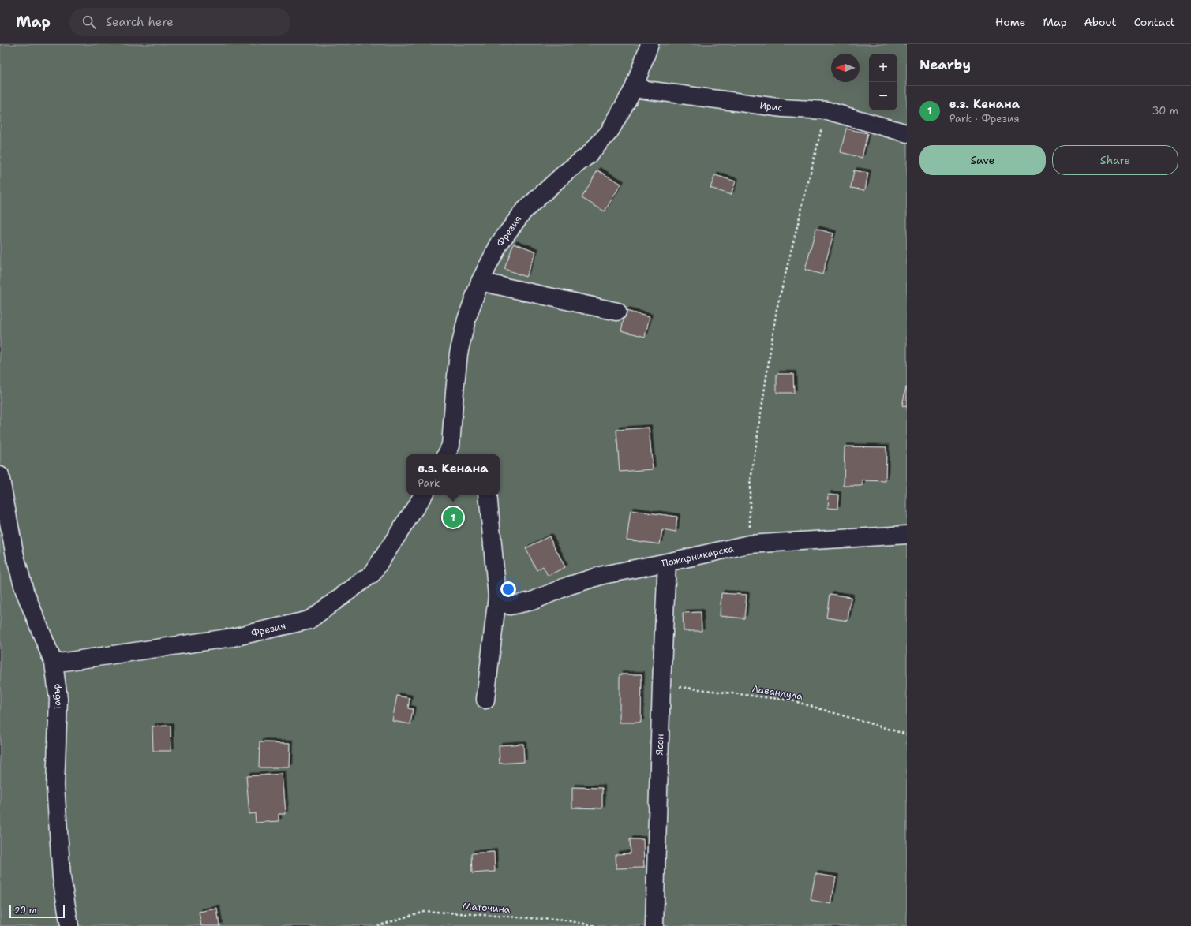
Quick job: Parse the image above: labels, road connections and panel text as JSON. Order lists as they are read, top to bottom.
{
  "streets": {
    "street": [
      "Ирис",
      "Фрезия",
      "Пожарникарска",
      "Габър",
      "Ясен"
    ],
    "path": ["Лавандула", "Маточина"]
  },
  "crossings": [
    ["Ирис", "Фрезия"],
    ["Фрезия", "Габър"],
    ["Пожарникарска", "Ясен"],
    ["Лавандула", "Ясен"]
  ],
  "scale_bar": "20 m",
  "north": "left",
  "page": {
    "header": "Map",
    "search": "Search here",
    "nav": [
      "Home",
      "Map",
      "About",
      "Contact"
    ],
    "heading": "Nearby",
    "map_buttons": ["+", "−"],
    "list": [
      {
        "mark": "1",
        "name": "в.з. Кенана",
        "note": "Park · Фрезия",
        "value": "30 m"
      }
    ],
    "buttons": ["Save", "Share"],
    "popup": ["в.з. Кенана", "Park"],
    "pins": "1",
    "scale": "20 m"
  }
}
